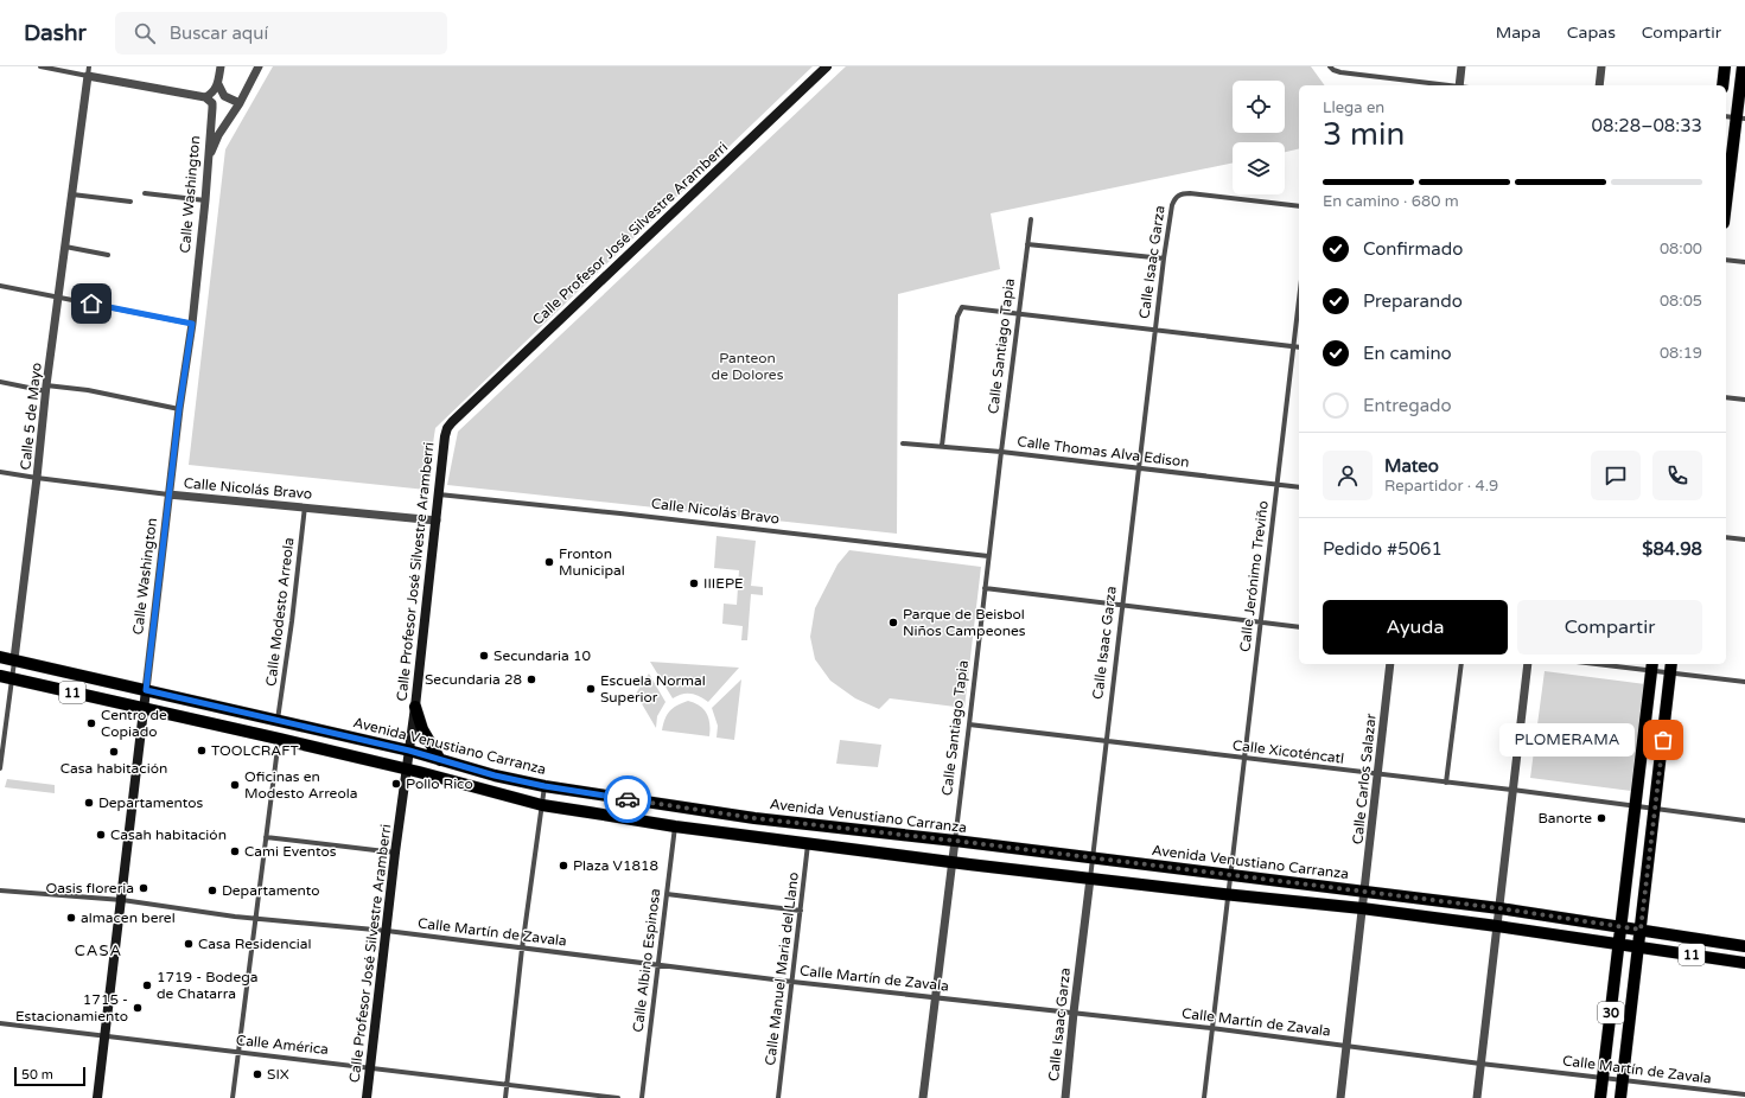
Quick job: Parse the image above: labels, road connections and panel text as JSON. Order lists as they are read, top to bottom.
{
  "streets": {
    "main road": [
      "Calle Washington",
      "Calle Profesor José Silvestre Aramberri",
      "11",
      "Avenida Venustiano Carranza",
      "30"
    ],
    "street": [
      "Calle Isaac Garza",
      "Calle Santiago Tapia",
      "Calle 5 de Mayo",
      "Calle Thomas Alva Edison",
      "Calle Nicolás Bravo",
      "Calle Jerónimo Treviño",
      "Calle Modesto Arreola",
      "Calle Xicoténcatl",
      "Calle Carlos Salazar",
      "Calle Martín de Zavala",
      "Calle Albino Espinosa",
      "Calle Manuel Maria del Llano",
      "Calle América"
    ]
  },
  "crossings": [
    ["Calle Washington", "Calle Nicolás Bravo"],
    ["Calle Washington", "11"],
    ["Calle Washington", "Avenida Venustiano Carranza"],
    ["Calle Washington", "Calle Martín de Zavala"],
    ["Calle Washington", "Calle América"],
    ["Calle Profesor José Silvestre Aramberri", "Calle Nicolás Bravo"],
    ["Calle Profesor José Silvestre Aramberri", "11"],
    ["Calle Profesor José Silvestre Aramberri", "Avenida Venustiano Carranza"],
    ["Calle Profesor José Silvestre Aramberri", "Calle Martín de Zavala"],
    ["Calle Profesor José Silvestre Aramberri", "Calle América"],
    ["Calle Isaac Garza", "Calle Thomas Alva Edison"],
    ["Calle Isaac Garza", "11"],
    ["Calle Isaac Garza", "Avenida Venustiano Carranza"],
    ["Calle Isaac Garza", "Calle Xicoténcatl"],
    ["Calle Isaac Garza", "Calle Martín de Zavala"],
    ["Calle Santiago Tapia", "Calle Thomas Alva Edison"],
    ["Calle Santiago Tapia", "Calle Nicolás Bravo"],
    ["Calle Santiago Tapia", "11"],
    ["Calle Santiago Tapia", "Avenida Venustiano Carranza"],
    ["Calle Santiago Tapia", "Calle Xicoténcatl"],
    ["Calle Santiago Tapia", "Calle Martín de Zavala"],
    ["Calle 5 de Mayo", "Calle Nicolás Bravo"],
    ["Calle 5 de Mayo", "11"],
    ["Calle 5 de Mayo", "Avenida Venustiano Carranza"],
    ["Calle Thomas Alva Edison", "Calle Jerónimo Treviño"],
    ["Calle Nicolás Bravo", "Calle Modesto Arreola"],
    ["Calle Jerónimo Treviño", "11"],
    ["Calle Jerónimo Treviño", "Avenida Venustiano Carranza"],
    ["Calle Jerónimo Treviño", "Calle Xicoténcatl"],
    ["Calle Jerónimo Treviño", "Calle Martín de Zavala"],
    ["Calle Modesto Arreola", "Avenida Venustiano Carranza"],
    ["11", "Calle Carlos Salazar"],
    ["11", "Calle Albino Espinosa"],
    ["11", "Calle Manuel Maria del Llano"],
    ["11", "30"],
    ["Avenida Venustiano Carranza", "Calle Carlos Salazar"],
    ["Avenida Venustiano Carranza", "30"],
    ["Calle Xicoténcatl", "Calle Carlos Salazar"],
    ["Calle Xicoténcatl", "30"],
    ["Calle Carlos Salazar", "Calle Martín de Zavala"],
    ["Calle Martín de Zavala", "Calle Albino Espinosa"],
    ["Calle Martín de Zavala", "Calle Manuel Maria del Llano"],
    ["Calle Martín de Zavala", "30"]
  ],
  "districts": ["CASA"],
  "parks": ["Panteon de Dolores"],
  "places": [
    "Fronton Municipal",
    "IIIEPE",
    "Parque de Beisbol Niños Campeones",
    "Secundaria 10",
    "Secundaria 28",
    "Escuela Normal Superior",
    "Centro de Copiado",
    "PLOMERAMA",
    "TOOLCRAFT",
    "Casa habitación",
    "Pollo Rico",
    "Oficinas en Modesto Arreola",
    "Departamentos",
    "Banorte",
    "Casah habitación",
    "Cami Eventos",
    "Plaza V1818",
    "Oasis floreria",
    "Departamento",
    "almacen berel",
    "Casa Residencial",
    "1719 - Bodega de Chatarra",
    "1715 - Estacionamiento",
    "SIX"
  ],
  "scale_bar": "50 m",
  "page": {
    "header": "Dashr",
    "search": "Buscar aquí",
    "nav": ["Mapa", "Capas", "Compartir"],
    "heading": ["3 min", "Llega en", "08:28–08:33"],
    "panel": [
      "Mateo",
      "Repartidor · 4.9",
      "Pedido #5061",
      "$84.98"
    ],
    "bar": "En camino · 680 m",
    "list": [
      ["Confirmado", "08:00"],
      ["Preparando", "08:05"],
      ["En camino", "08:19"],
      "Entregado"
    ],
    "buttons": ["Ayuda", "Compartir"],
    "bubble": "PLOMERAMA",
    "scale": "50 m"
  }
}
